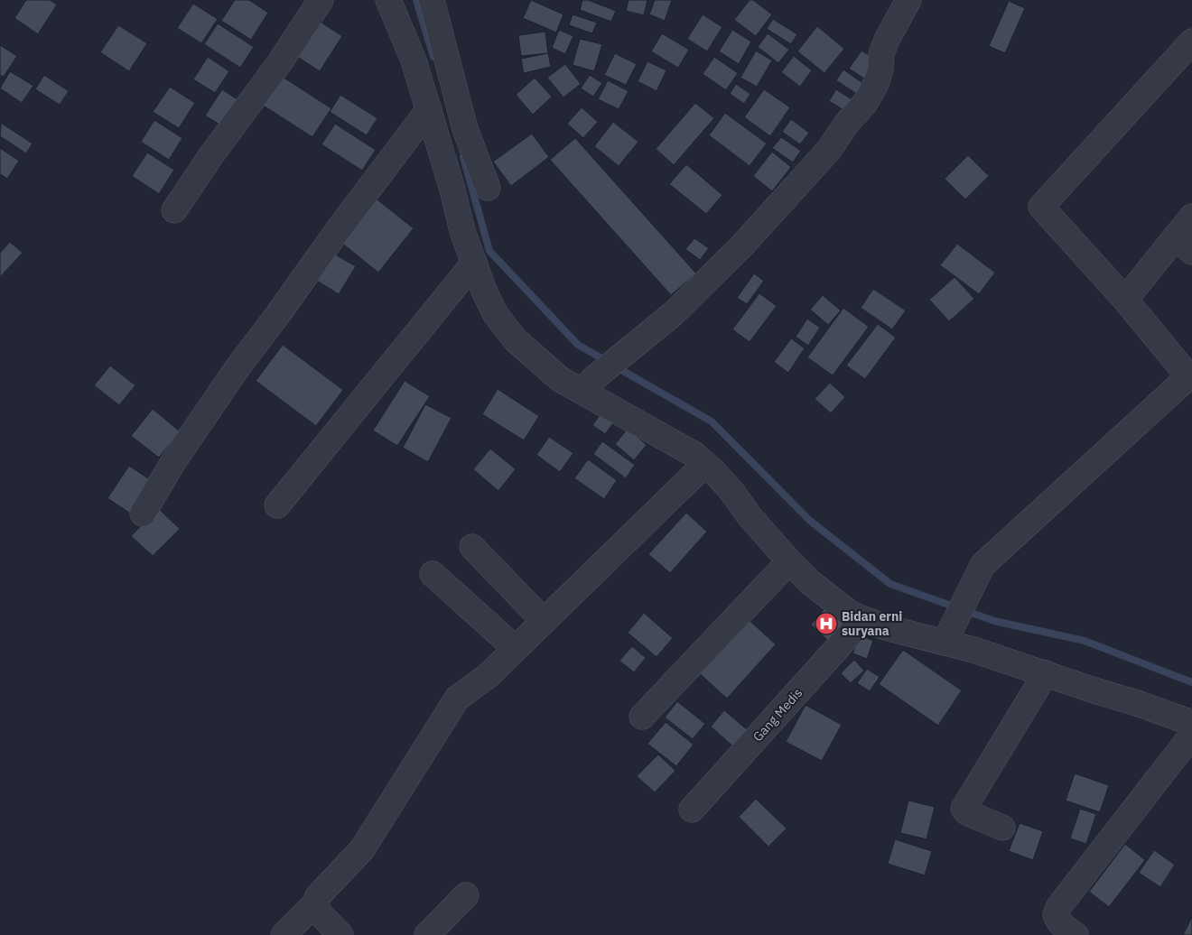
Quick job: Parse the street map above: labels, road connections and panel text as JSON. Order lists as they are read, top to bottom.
{
  "streets": {
    "street": ["Gang Medis"]
  },
  "places": {
    "hospital": ["Bidan erni suryana"]
  }
}
